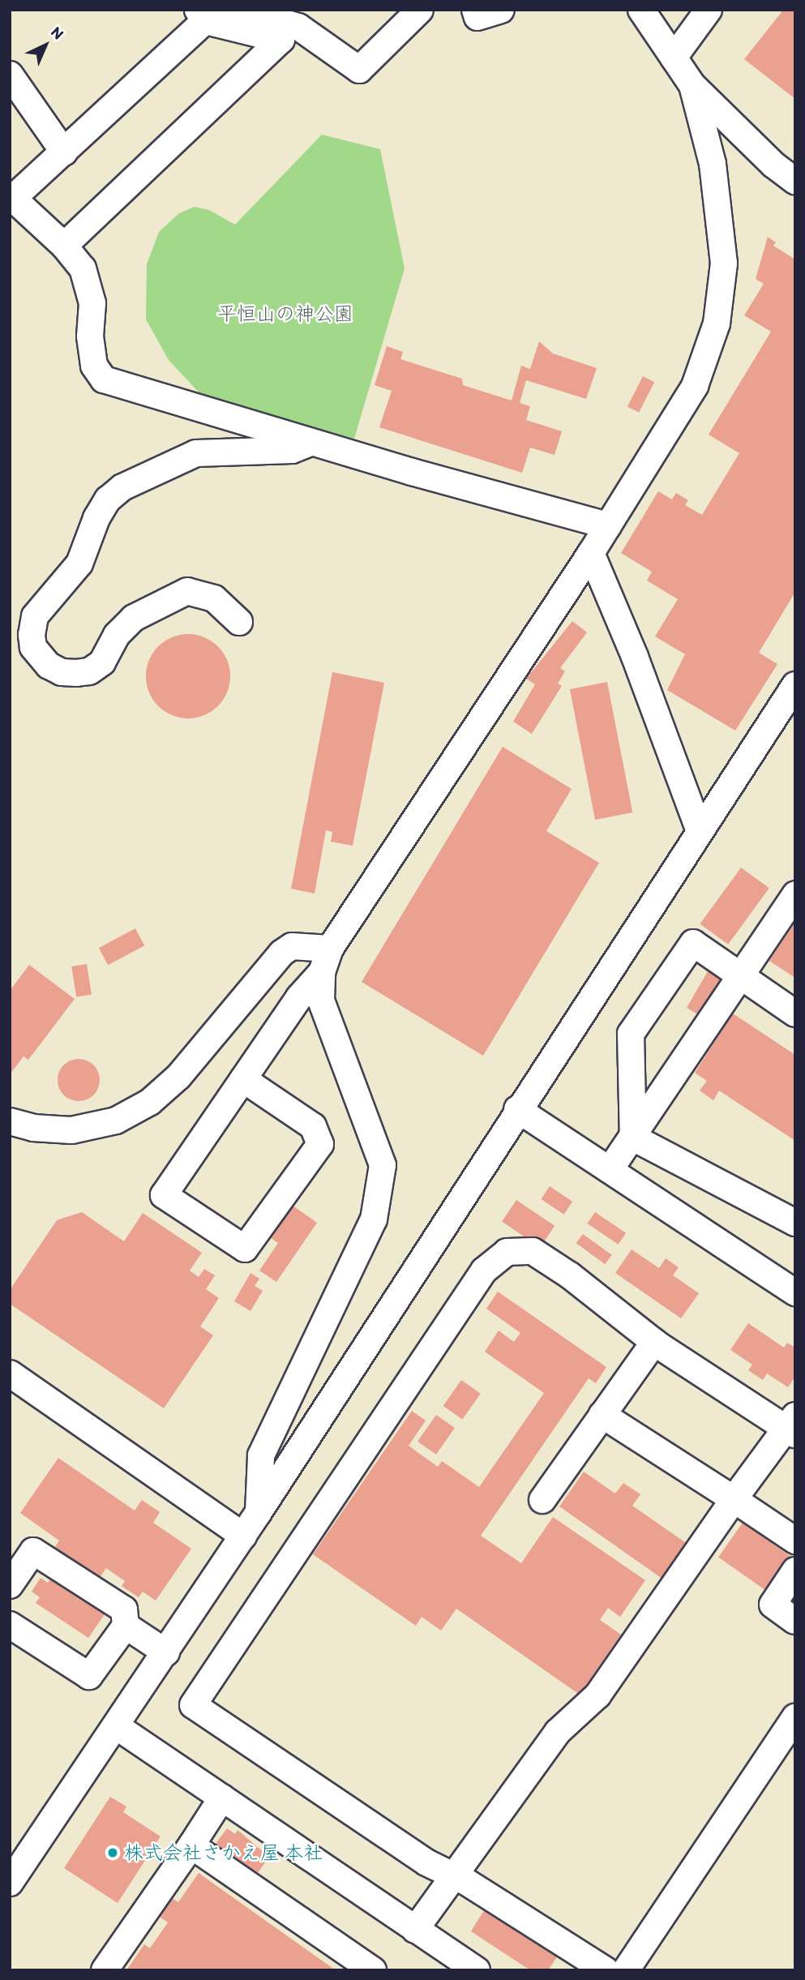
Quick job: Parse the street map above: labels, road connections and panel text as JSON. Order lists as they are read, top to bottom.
{
  "parks": ["平恒山の神公園"],
  "places": ["株式会社さかえ屋 本社"],
  "north": "top right"
}
